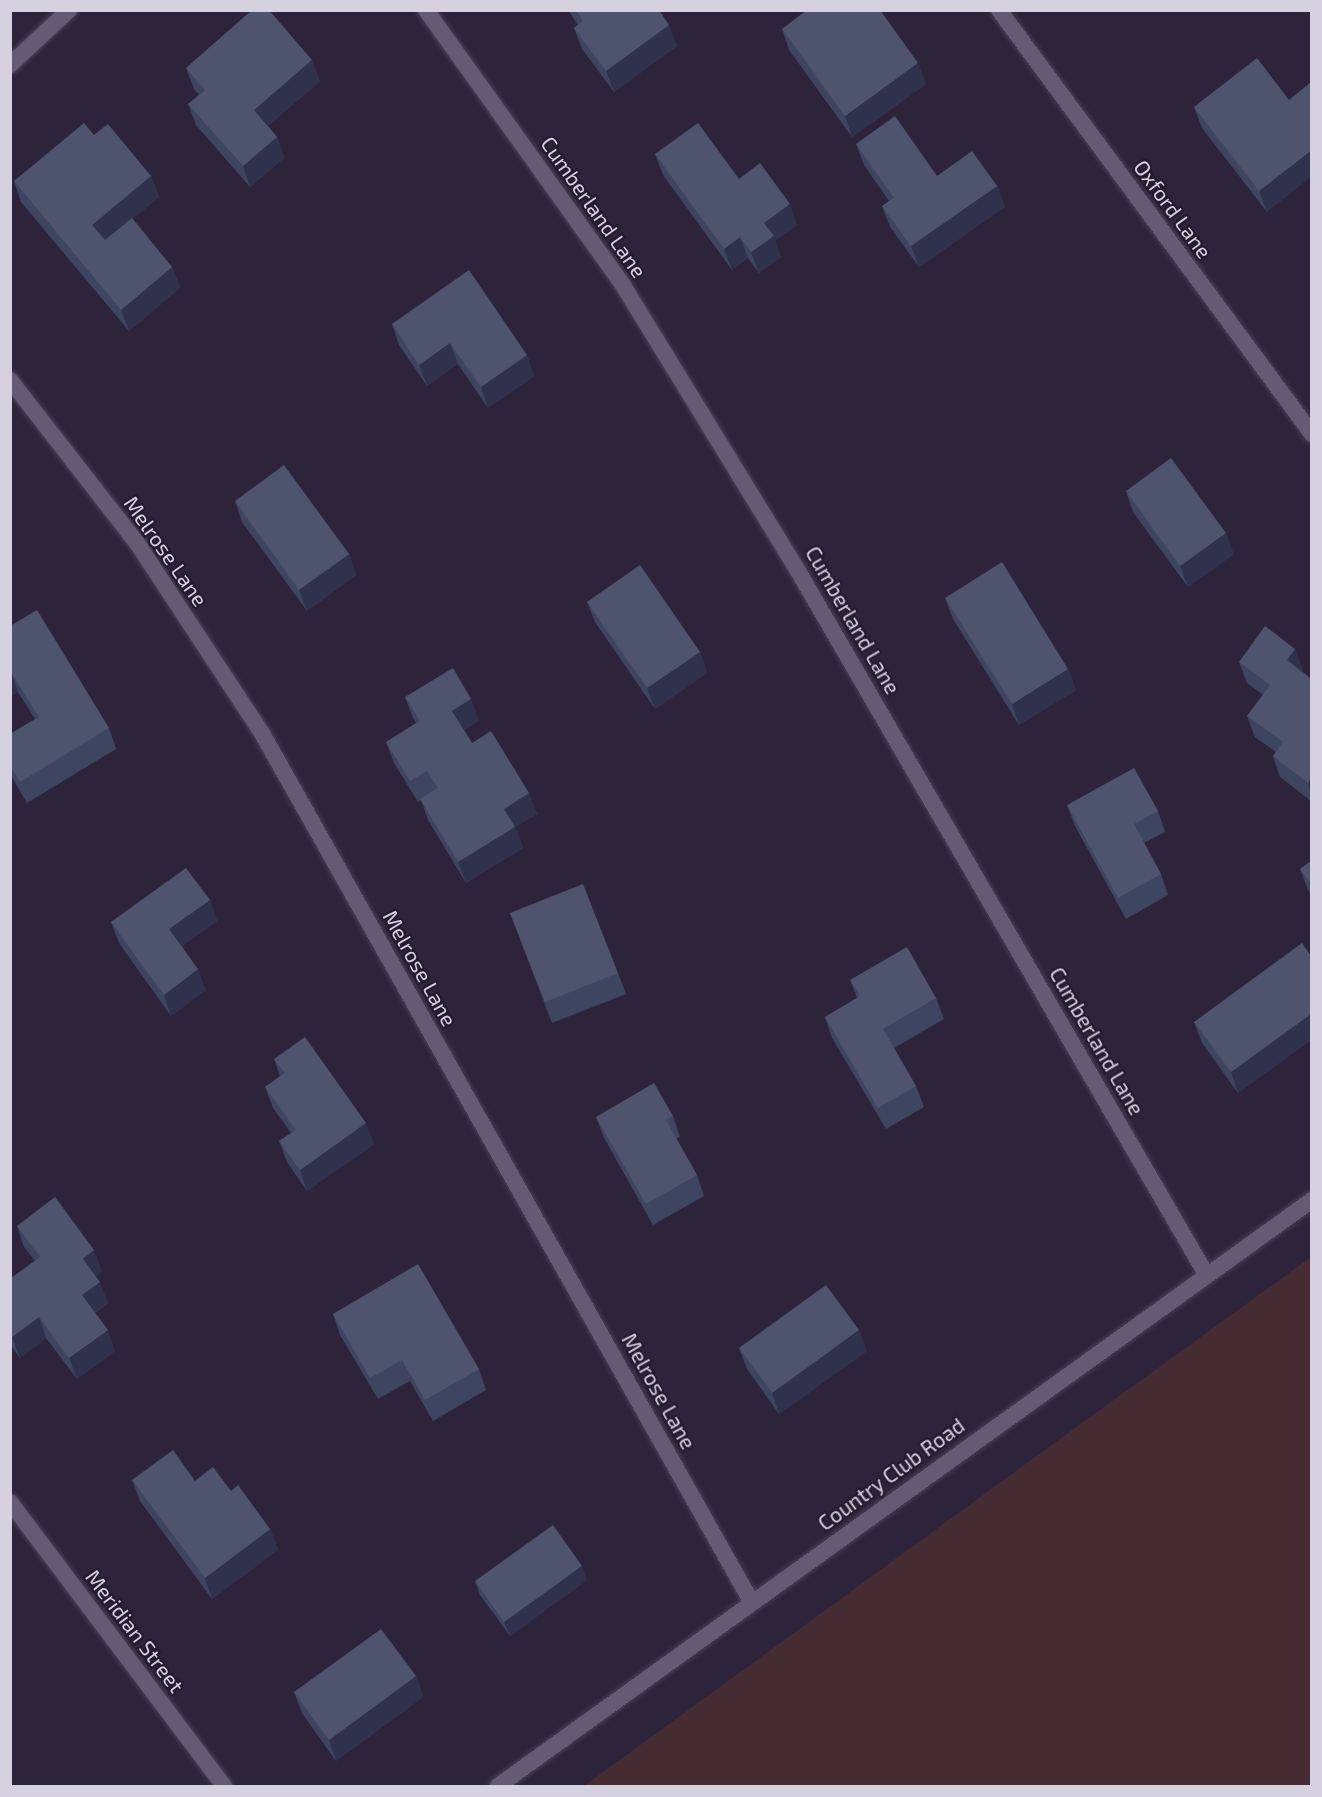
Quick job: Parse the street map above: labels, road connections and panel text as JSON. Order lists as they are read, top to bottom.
{
  "streets": {
    "street": [
      "Cumberland Lane",
      "Oxford Lane",
      "Melrose Lane",
      "Country Club Road",
      "Meridian Street"
    ]
  },
  "crossings": [
    ["Cumberland Lane", "Country Club Road"],
    ["Melrose Lane", "Country Club Road"]
  ]
}
